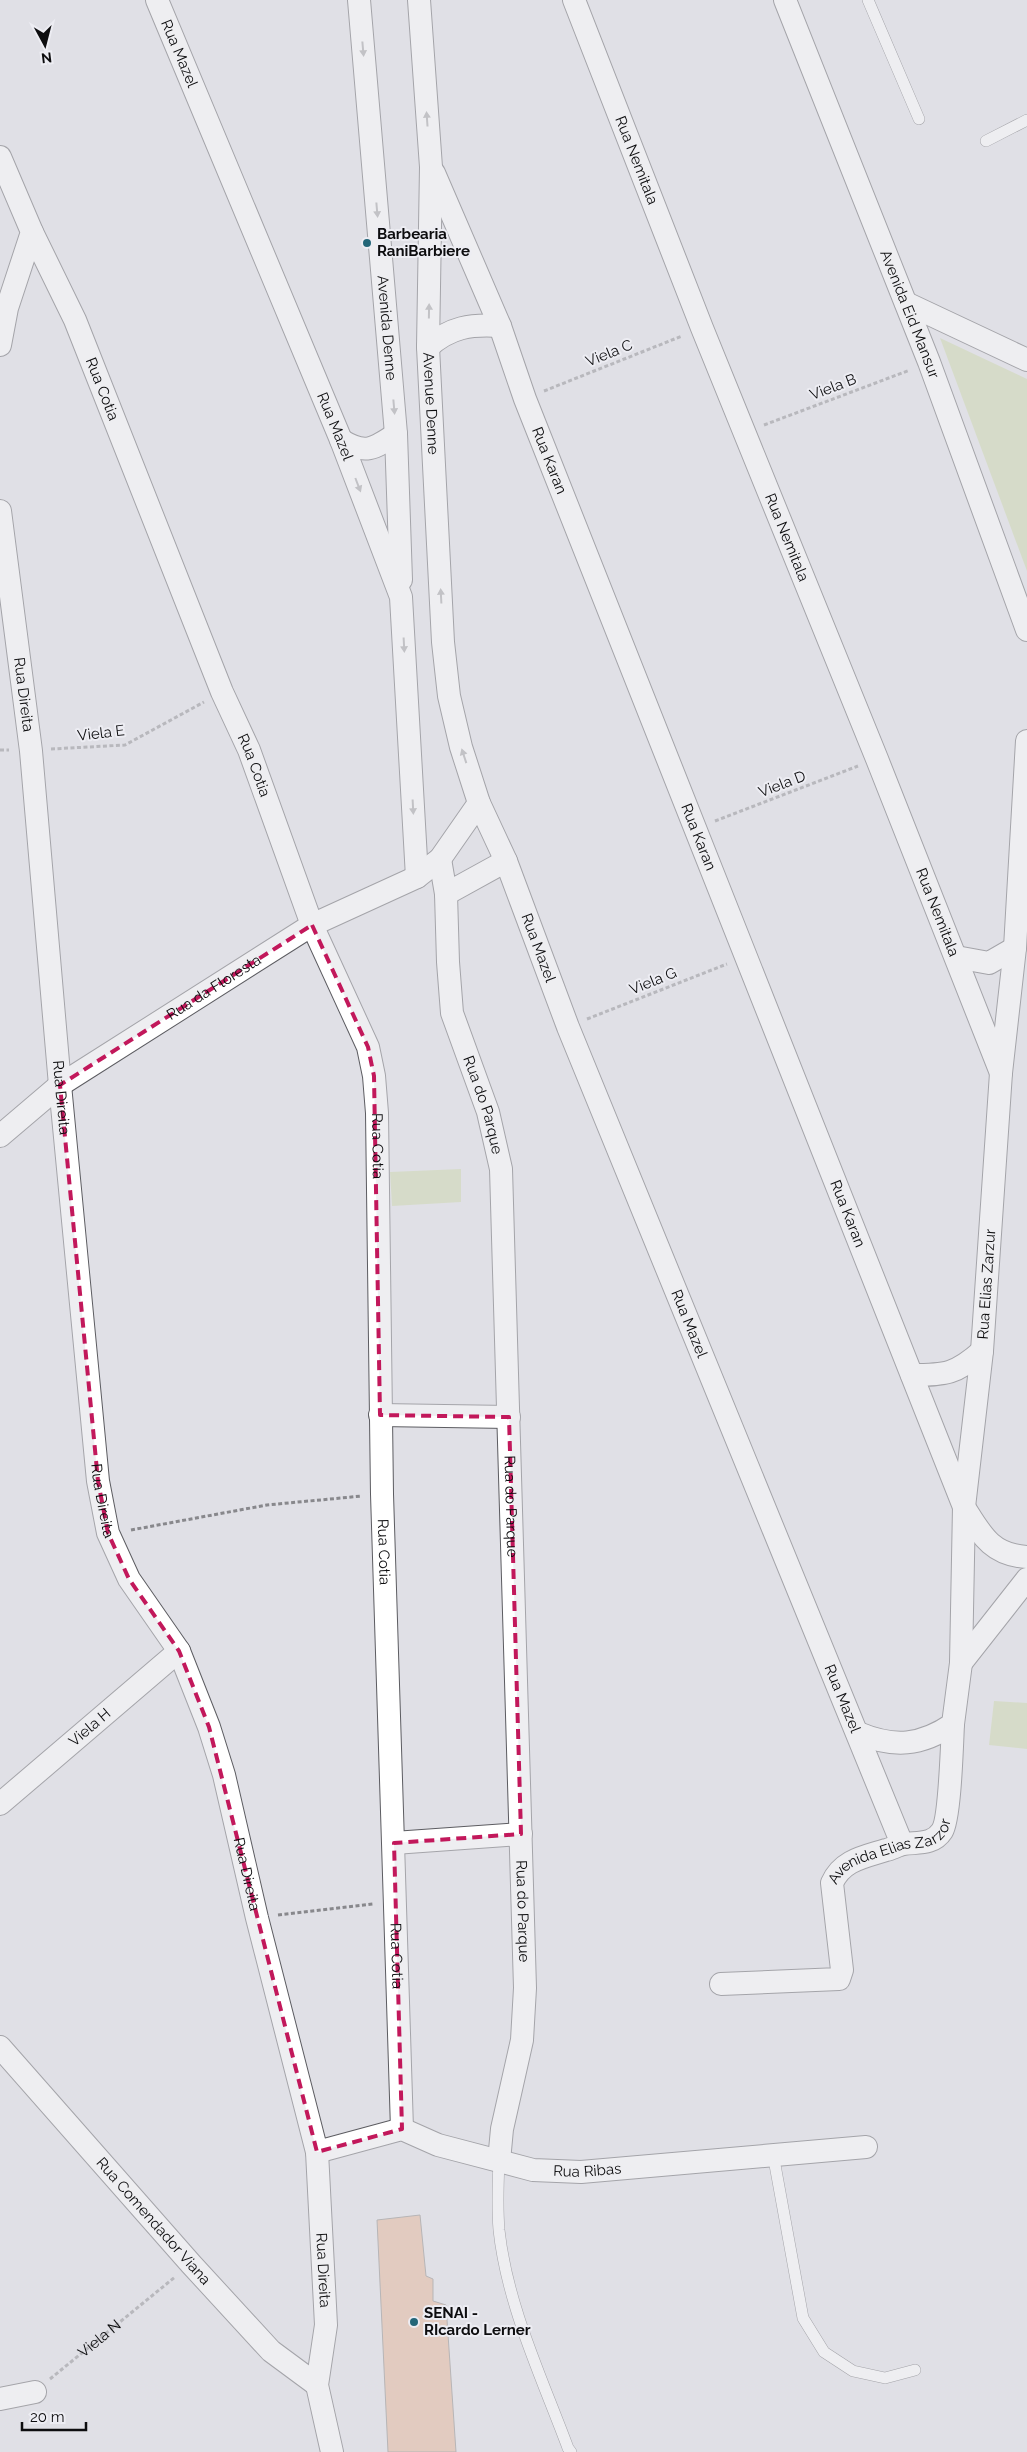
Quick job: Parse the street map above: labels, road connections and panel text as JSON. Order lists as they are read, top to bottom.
{
  "streets": {
    "street": [
      "Rua Mazel",
      "Rua Nemitala",
      "Avenida Eid Mansur",
      "Avenida Denne",
      "Rua Cotia",
      "Avenue Denne",
      "Rua Karan",
      "Rua Direita",
      "Rua da Floresta",
      "Rua do Parque",
      "Rua Elias Zarzur",
      "Viela H",
      "Avenida Elias Zarzor",
      "Rua Ribas",
      "Rua Comendador Viana"
    ],
    "path": [
      "Viela C",
      "Viela B",
      "Viela E",
      "Viela D",
      "Viela G",
      "Viela N"
    ]
  },
  "crossings": [
    ["Rua Mazel", "Avenida Denne"],
    ["Rua Mazel", "Avenue Denne"],
    ["Rua Mazel", "Viela G"],
    ["Rua Mazel", "Rua da Floresta"],
    ["Rua Mazel", "Avenida Elias Zarzor"],
    ["Rua Nemitala", "Viela C"],
    ["Rua Nemitala", "Viela B"],
    ["Rua Nemitala", "Viela D"],
    ["Rua Nemitala", "Rua Elias Zarzur"],
    ["Avenida Eid Mansur", "Viela B"],
    ["Viela C", "Rua Karan"],
    ["Rua Cotia", "Viela E"],
    ["Rua Cotia", "Rua da Floresta"],
    ["Rua Cotia", "Rua Ribas"],
    ["Avenue Denne", "Rua Karan"],
    ["Avenue Denne", "Rua da Floresta"],
    ["Rua Karan", "Viela D"],
    ["Rua Karan", "Viela G"],
    ["Rua Karan", "Rua Elias Zarzur"],
    ["Rua Direita", "Viela E"],
    ["Rua Direita", "Rua da Floresta"],
    ["Rua Direita", "Viela H"],
    ["Rua Direita", "Rua Comendador Viana"],
    ["Rua da Floresta", "Rua do Parque"],
    ["Rua do Parque", "Rua Ribas"],
    ["Rua Elias Zarzur", "Avenida Elias Zarzor"],
    ["Rua Comendador Viana", "Viela N"]
  ],
  "one_way": ["Avenida Denne", "Avenue Denne"],
  "places": ["Barbearia RaniBarbiere", "SENAI - RIcardo Lerner"],
  "scale_bar": "20 m",
  "north": "bottom"
}
